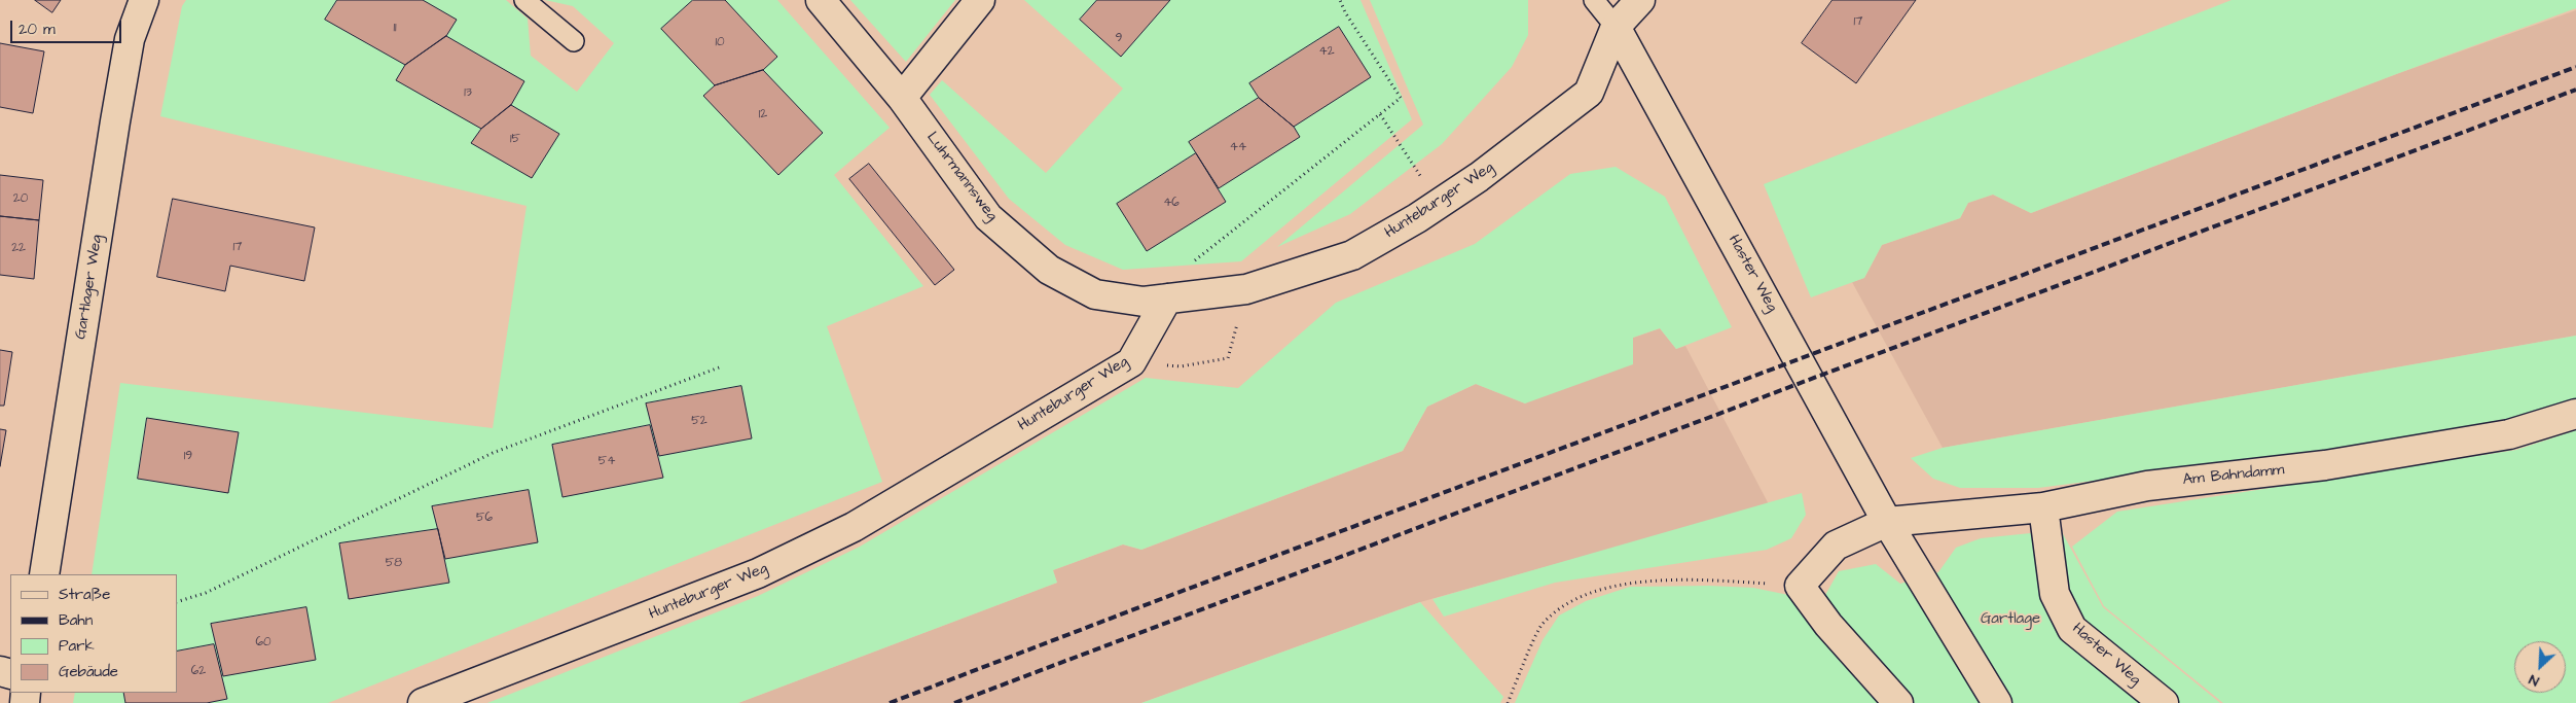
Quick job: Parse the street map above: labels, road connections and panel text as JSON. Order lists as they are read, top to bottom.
{
  "streets": {
    "street": [
      "Luhrmannsweg",
      "Hunteburger Weg",
      "Haster Weg",
      "Gartlager Weg",
      "Am Bahndamm"
    ]
  },
  "crossings": [
    ["Luhrmannsweg", "Hunteburger Weg"],
    ["Hunteburger Weg", "Haster Weg"],
    ["Haster Weg", "Am Bahndamm"]
  ],
  "parks": ["Gartlage"],
  "house_numbers": [
    "17",
    "11",
    "9",
    "10",
    "42",
    "13",
    "12",
    "15",
    "44",
    "20",
    "46",
    "17",
    "22",
    "52",
    "19",
    "54",
    "56",
    "58",
    "60",
    "62"
  ],
  "legend": [
    "Straße",
    "Bahn",
    "Park",
    "Gebäude"
  ],
  "scale_bar": "20 m",
  "north": "bottom left"
}
